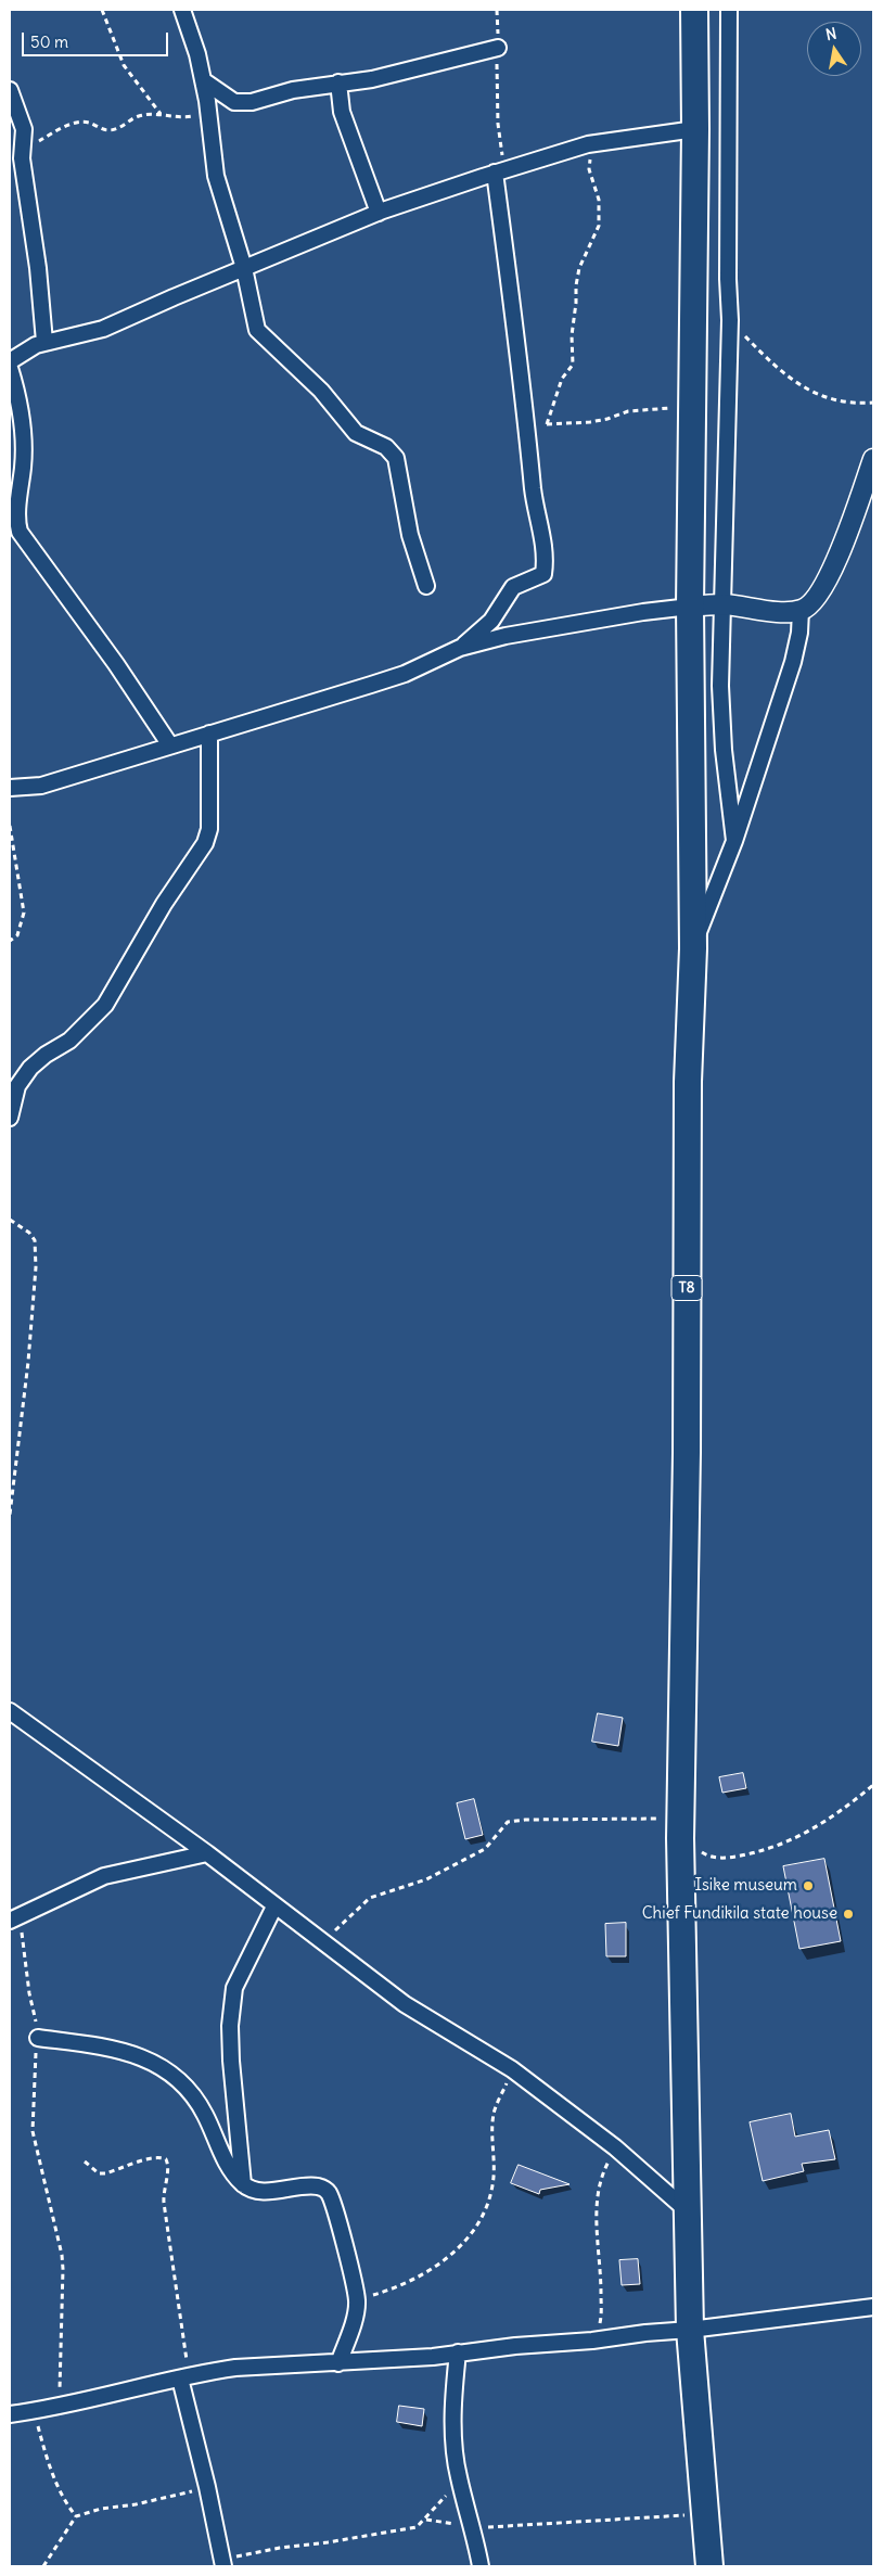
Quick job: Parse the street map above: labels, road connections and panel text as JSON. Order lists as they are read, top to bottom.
{
  "streets": {
    "highway": ["T8"]
  },
  "places": ["Isike museum", "Chief Fundikila state house"],
  "scale_bar": "50 m",
  "north": "top"
}
